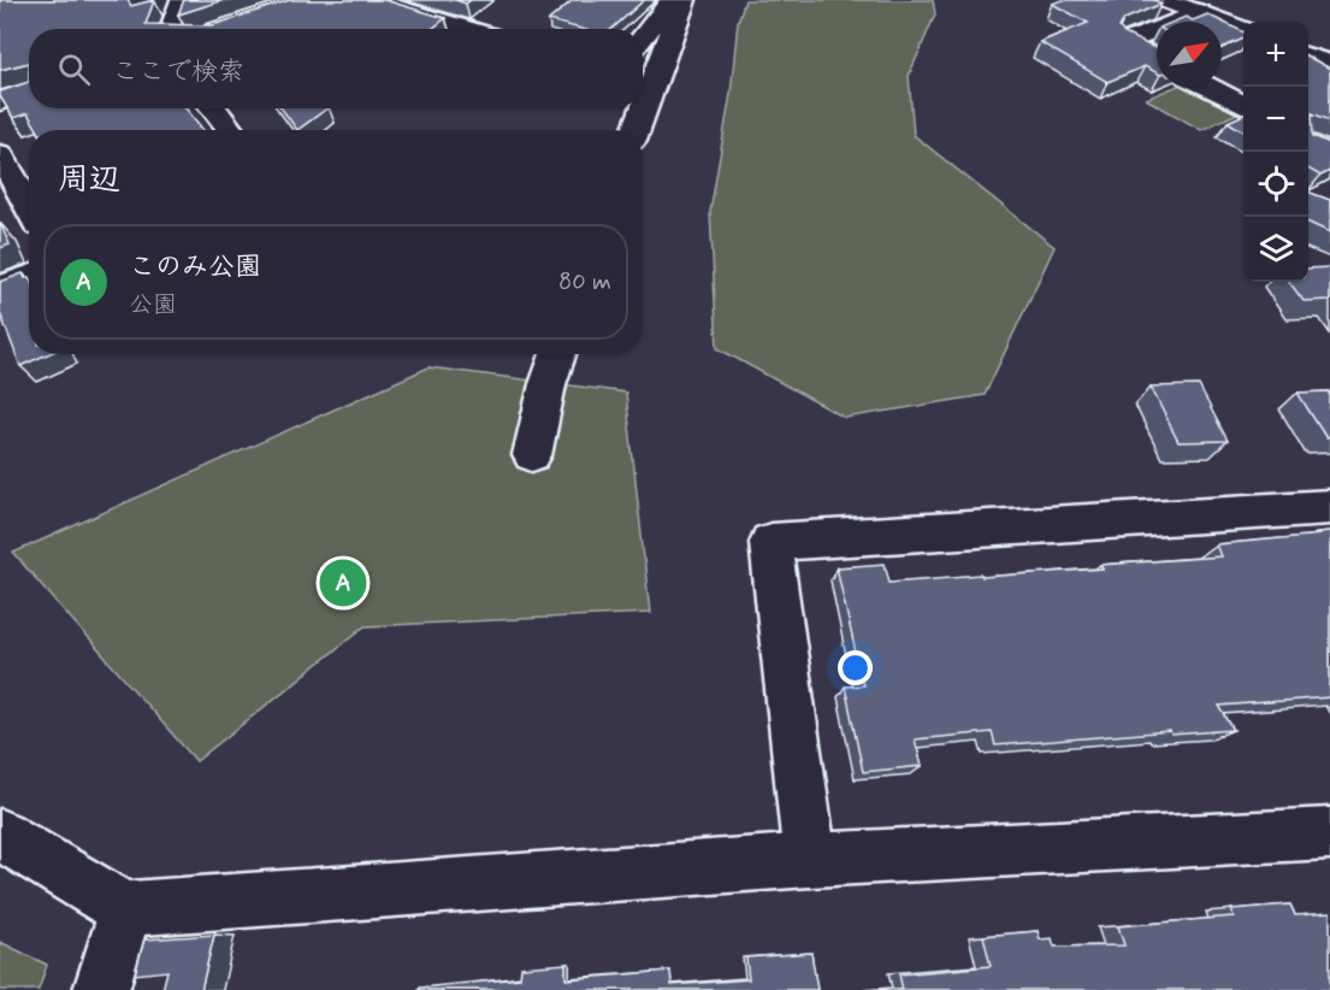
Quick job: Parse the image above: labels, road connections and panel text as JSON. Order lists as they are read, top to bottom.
{
  "north": "top right",
  "page": {
    "map_buttons": ["+", "−"],
    "search": "ここで検索",
    "heading": "周辺",
    "list": [
      {
        "mark": "A",
        "name": "このみ公園",
        "note": "公園",
        "value": "80 m"
      }
    ],
    "pins": "A"
  }
}
